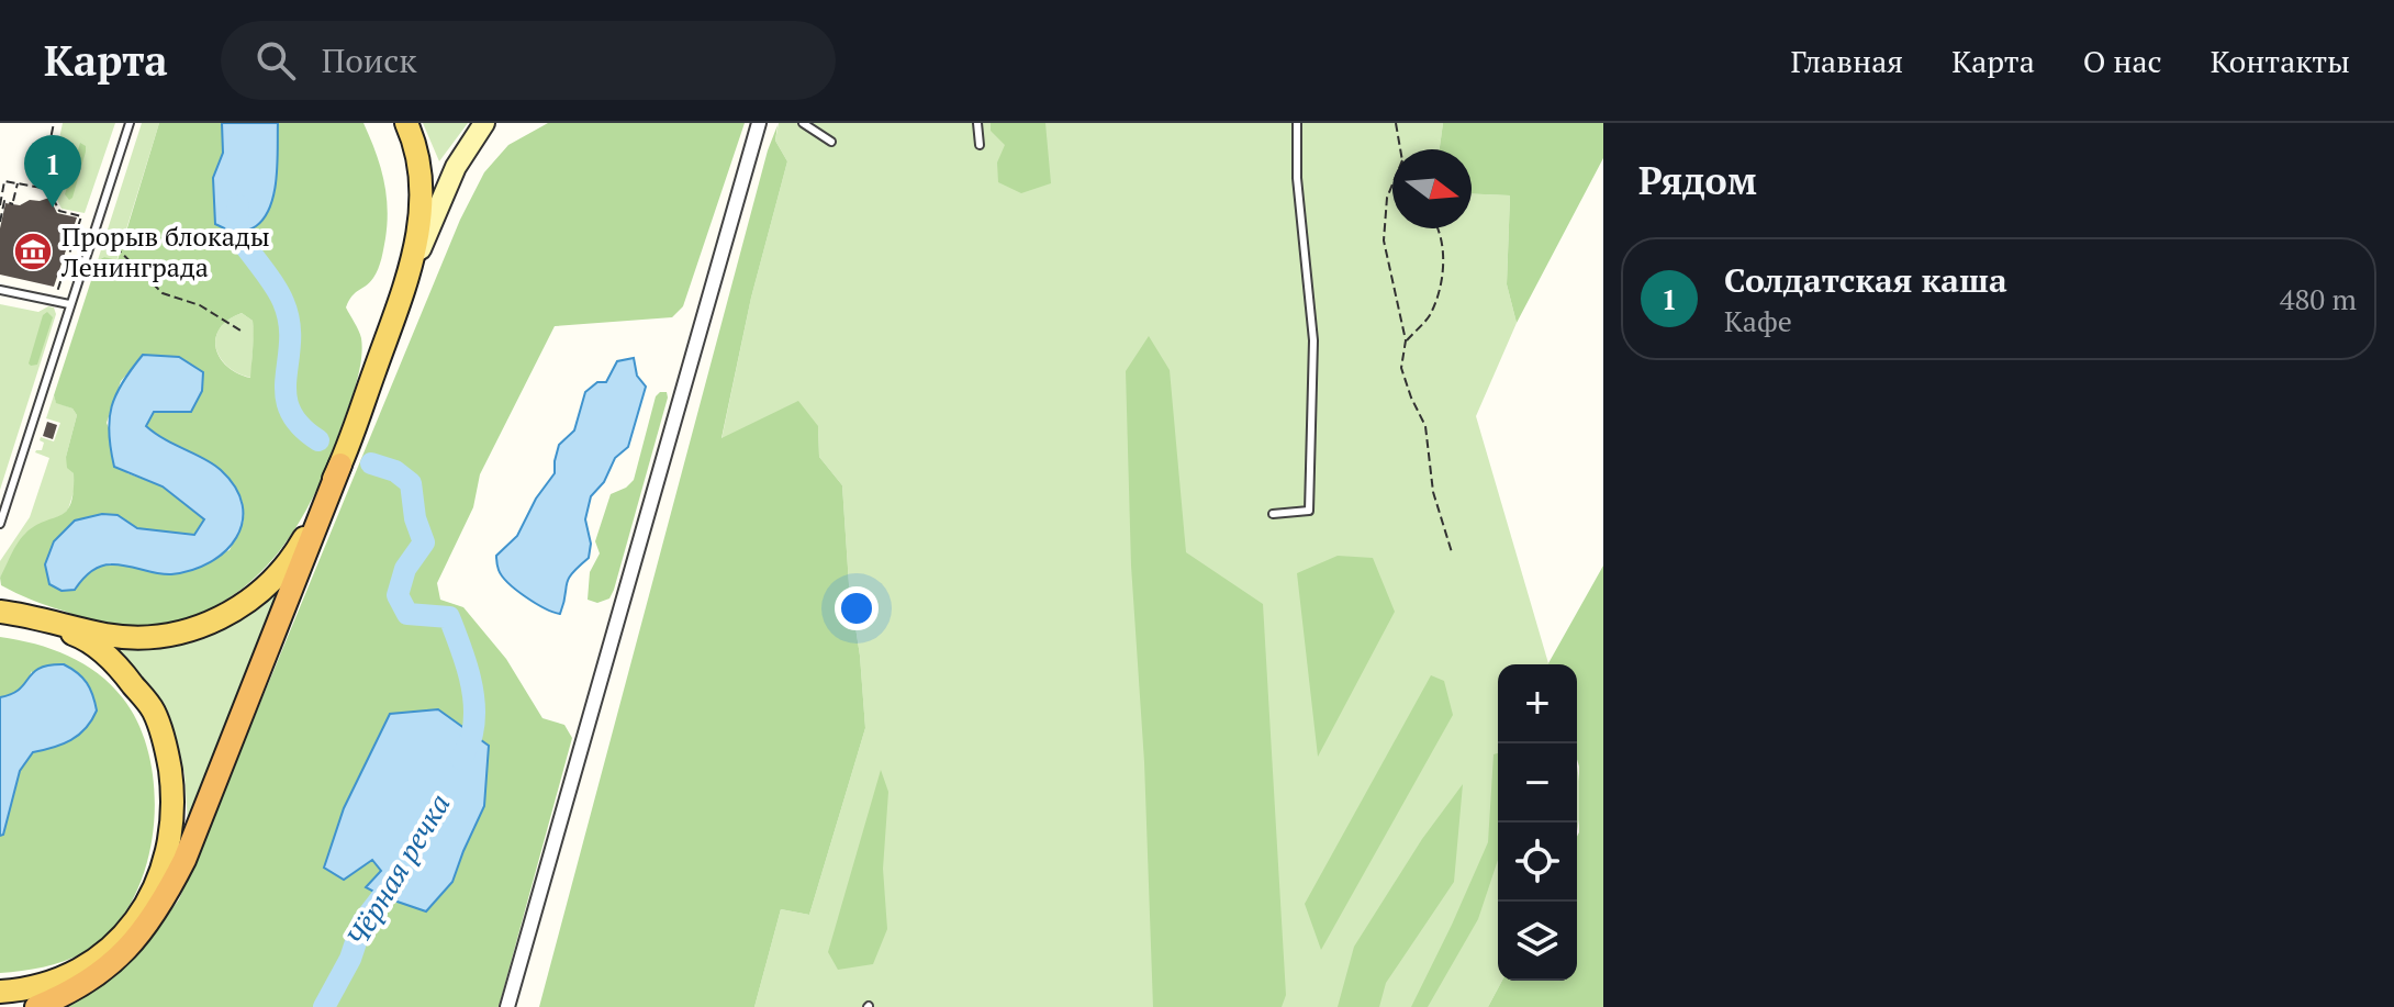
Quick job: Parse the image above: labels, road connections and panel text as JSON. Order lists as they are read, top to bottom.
{
  "water": ["Чёрная речка"],
  "places": {
    "museum": ["Прорыв блокады Ленинграда"]
  },
  "north": "right",
  "page": {
    "header": "Карта",
    "search": "Поиск",
    "nav": [
      "Главная",
      "Карта",
      "О нас",
      "Контакты"
    ],
    "heading": "Рядом",
    "pins": "1",
    "list": [
      {
        "mark": "1",
        "name": "Солдатская каша",
        "note": "Кафе",
        "value": "480 m"
      }
    ],
    "map_buttons": ["+", "−"]
  }
}
